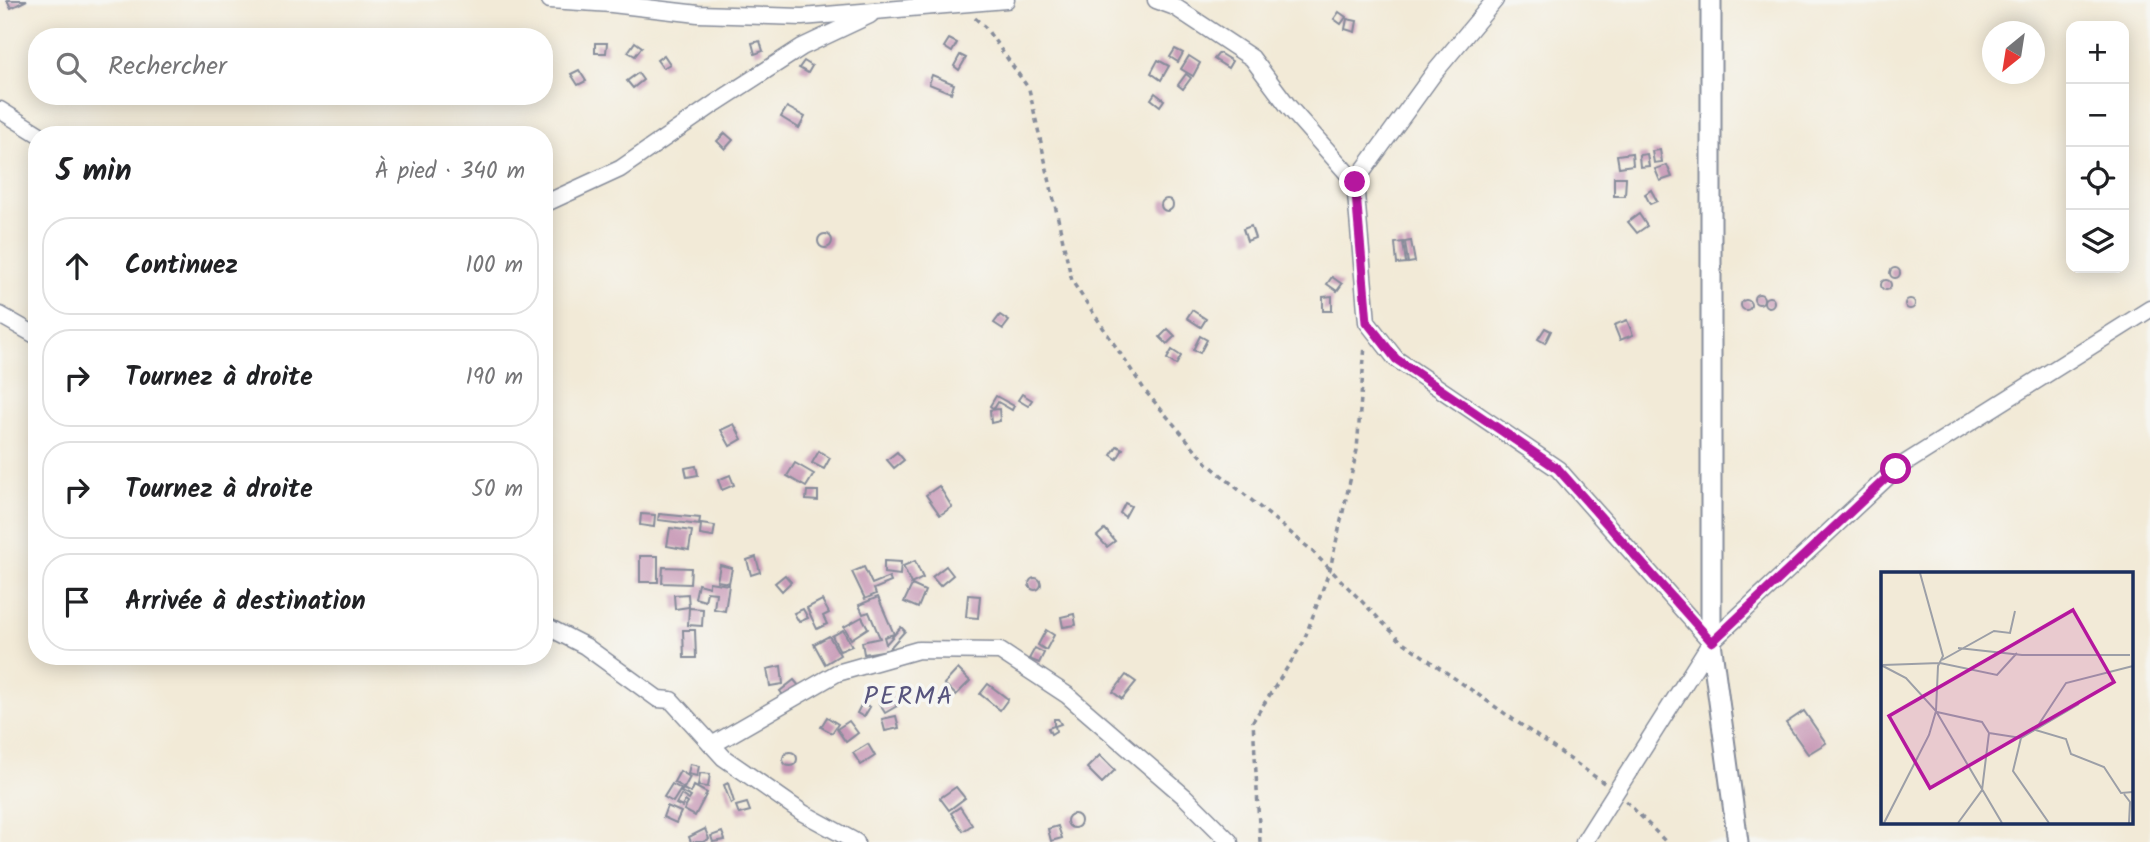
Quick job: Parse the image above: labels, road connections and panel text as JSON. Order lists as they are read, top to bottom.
{
  "districts": ["PERMA"],
  "north": "bottom left",
  "page": {
    "map_buttons": ["+", "−"],
    "search": "Rechercher",
    "heading": ["5 min", "À pied · 340 m"],
    "list": [
      ["Continuez", "100 m"],
      ["Tournez à droite", "190 m"],
      ["Tournez à droite", "50 m"],
      "Arrivée à destination"
    ]
  }
}
